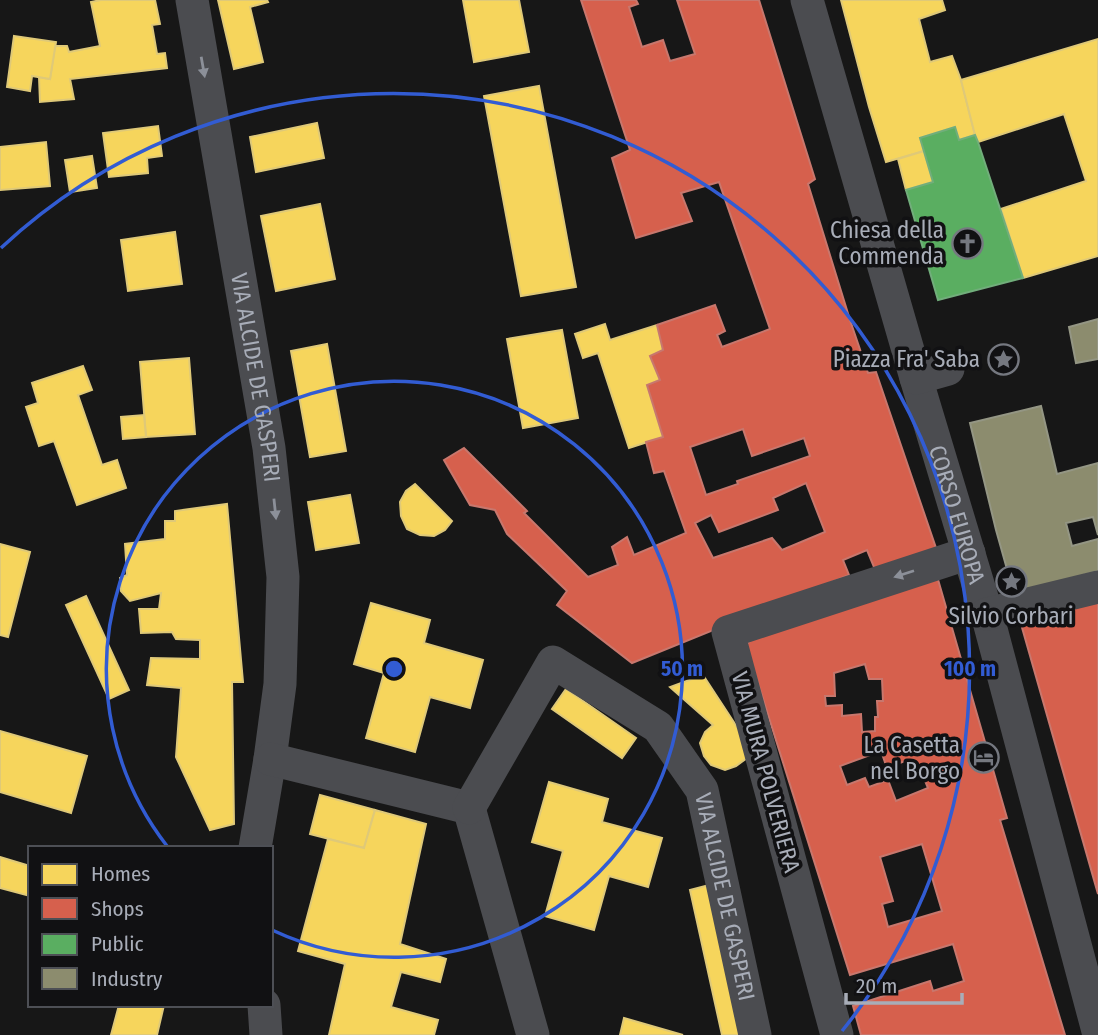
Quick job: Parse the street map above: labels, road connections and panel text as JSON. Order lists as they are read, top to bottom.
{
  "streets": {
    "street": ["VIA ALCIDE DE GASPERI", "CORSO EUROPA", "VIA MURA POLVERIERA"]
  },
  "crossings": [
    ["CORSO EUROPA", "VIA MURA POLVERIERA"]
  ],
  "one_way": ["VIA ALCIDE DE GASPERI"],
  "places": {
    "church": ["Chiesa della Commenda"],
    "place": ["Piazza Fra' Saba", "Silvio Corbari"],
    "hotel": ["La Casetta nel Borgo"]
  },
  "legend": [
    "Homes",
    "Shops",
    "Public",
    "Industry"
  ],
  "scale_bar": "20 m",
  "rings": ["50 m", "100 m"]
}
